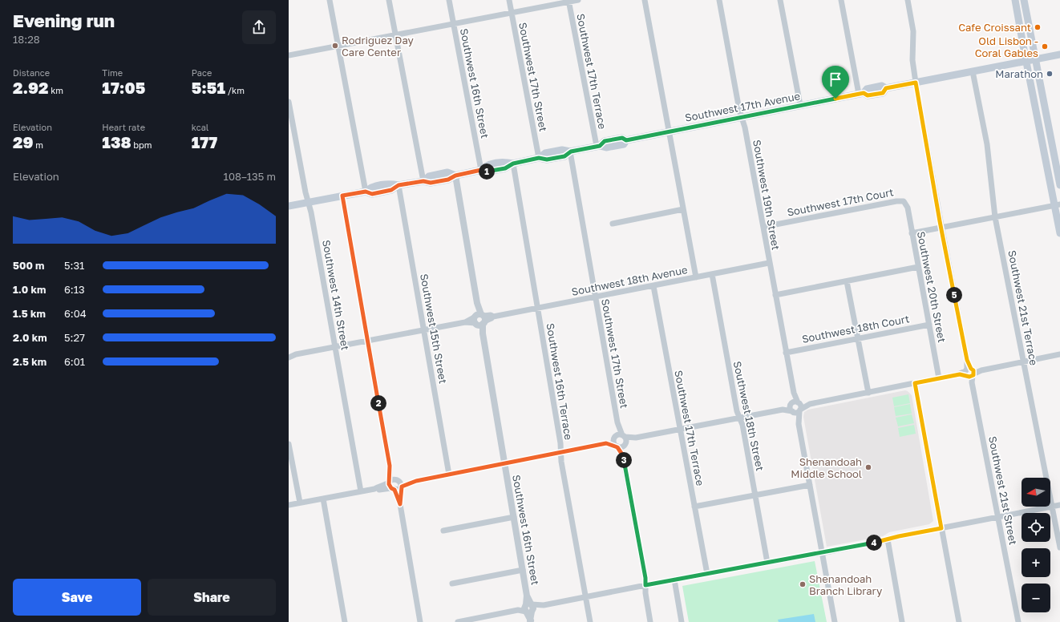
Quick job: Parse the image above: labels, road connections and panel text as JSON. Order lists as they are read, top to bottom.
{
  "streets": {
    "main road": ["Southwest 17th Avenue"],
    "street": [
      "Southwest 17th Terrace",
      "Southwest 17th Street",
      "Southwest 16th Street",
      "Southwest 19th Street",
      "Southwest 17th Court",
      "Southwest 18th Avenue",
      "Southwest 20th Street",
      "Southwest 14th Street",
      "Southwest 21st Terrace",
      "Southwest 15th Street",
      "Southwest 18th Court",
      "Southwest 16th Terrace",
      "Southwest 18th Street",
      "Southwest 21st Street"
    ]
  },
  "crossings": [
    ["Southwest 17th Terrace", "Southwest 17th Avenue"],
    ["Southwest 17th Terrace", "Southwest 18th Avenue"],
    ["Southwest 17th Street", "Southwest 17th Avenue"],
    ["Southwest 17th Street", "Southwest 18th Avenue"],
    ["Southwest 16th Street", "Southwest 17th Avenue"],
    ["Southwest 16th Street", "Southwest 18th Avenue"],
    ["Southwest 17th Avenue", "Southwest 19th Street"],
    ["Southwest 17th Avenue", "Southwest 14th Street"],
    ["Southwest 17th Avenue", "Southwest 21st Terrace"],
    ["Southwest 17th Avenue", "Southwest 15th Street"],
    ["Southwest 17th Avenue", "Southwest 16th Terrace"],
    ["Southwest 17th Avenue", "Southwest 21st Street"],
    ["Southwest 19th Street", "Southwest 17th Court"],
    ["Southwest 19th Street", "Southwest 18th Avenue"],
    ["Southwest 19th Street", "Southwest 18th Court"],
    ["Southwest 17th Court", "Southwest 20th Street"],
    ["Southwest 18th Avenue", "Southwest 16th Terrace"],
    ["Southwest 18th Avenue", "Southwest 18th Street"],
    ["Southwest 20th Street", "Southwest 18th Court"]
  ],
  "places": [
    "Cafe Croissant",
    "Rodriguez Day Care Center",
    "Old Lisbon - Coral Gables",
    "Marathon",
    "Shenandoah Middle School",
    "Shenandoah Branch Library"
  ],
  "north": "left",
  "page": {
    "heading": ["Evening run", "18:28"],
    "stats": [
      ["Distance", "2.92 km"],
      ["Time", "17:05"],
      ["Pace", "5:51 /km"],
      ["Elevation", "29 m"],
      ["Heart rate", "138 bpm"],
      ["kcal", "177"]
    ],
    "chart": ["Elevation", "108–135 m"],
    "pins": [
      "1",
      "5",
      "2",
      "3",
      "4"
    ],
    "list": [
      {
        "name": "500 m",
        "note": "5:31"
      },
      {
        "name": "1.0 km",
        "note": "6:13"
      },
      {
        "name": "1.5 km",
        "note": "6:04"
      },
      {
        "name": "2.0 km",
        "note": "5:27"
      },
      {
        "name": "2.5 km",
        "note": "6:01"
      }
    ],
    "map_buttons": ["+", "−"],
    "buttons": ["Save", "Share"]
  }
}
